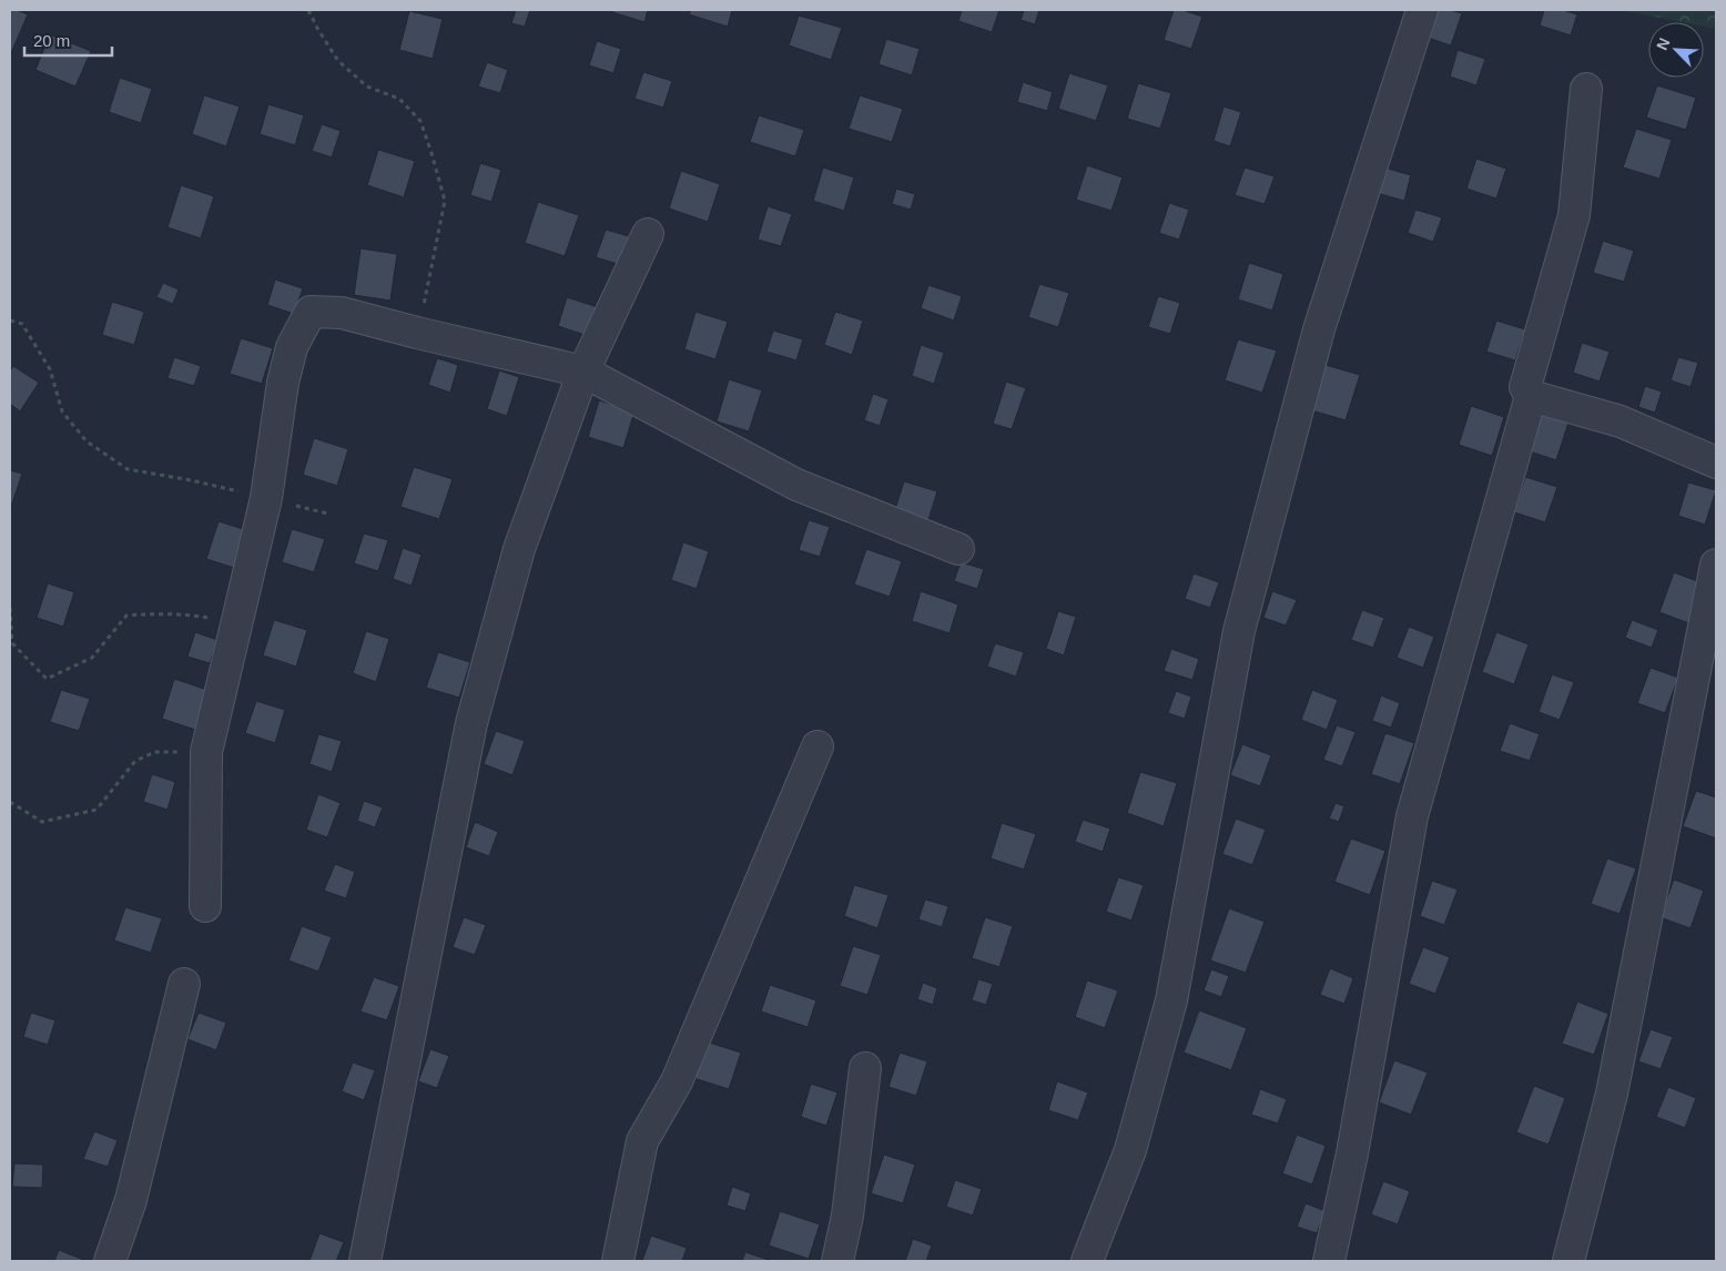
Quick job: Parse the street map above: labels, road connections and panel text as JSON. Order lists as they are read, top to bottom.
{
  "scale_bar": "20 m",
  "north": "top left"
}
